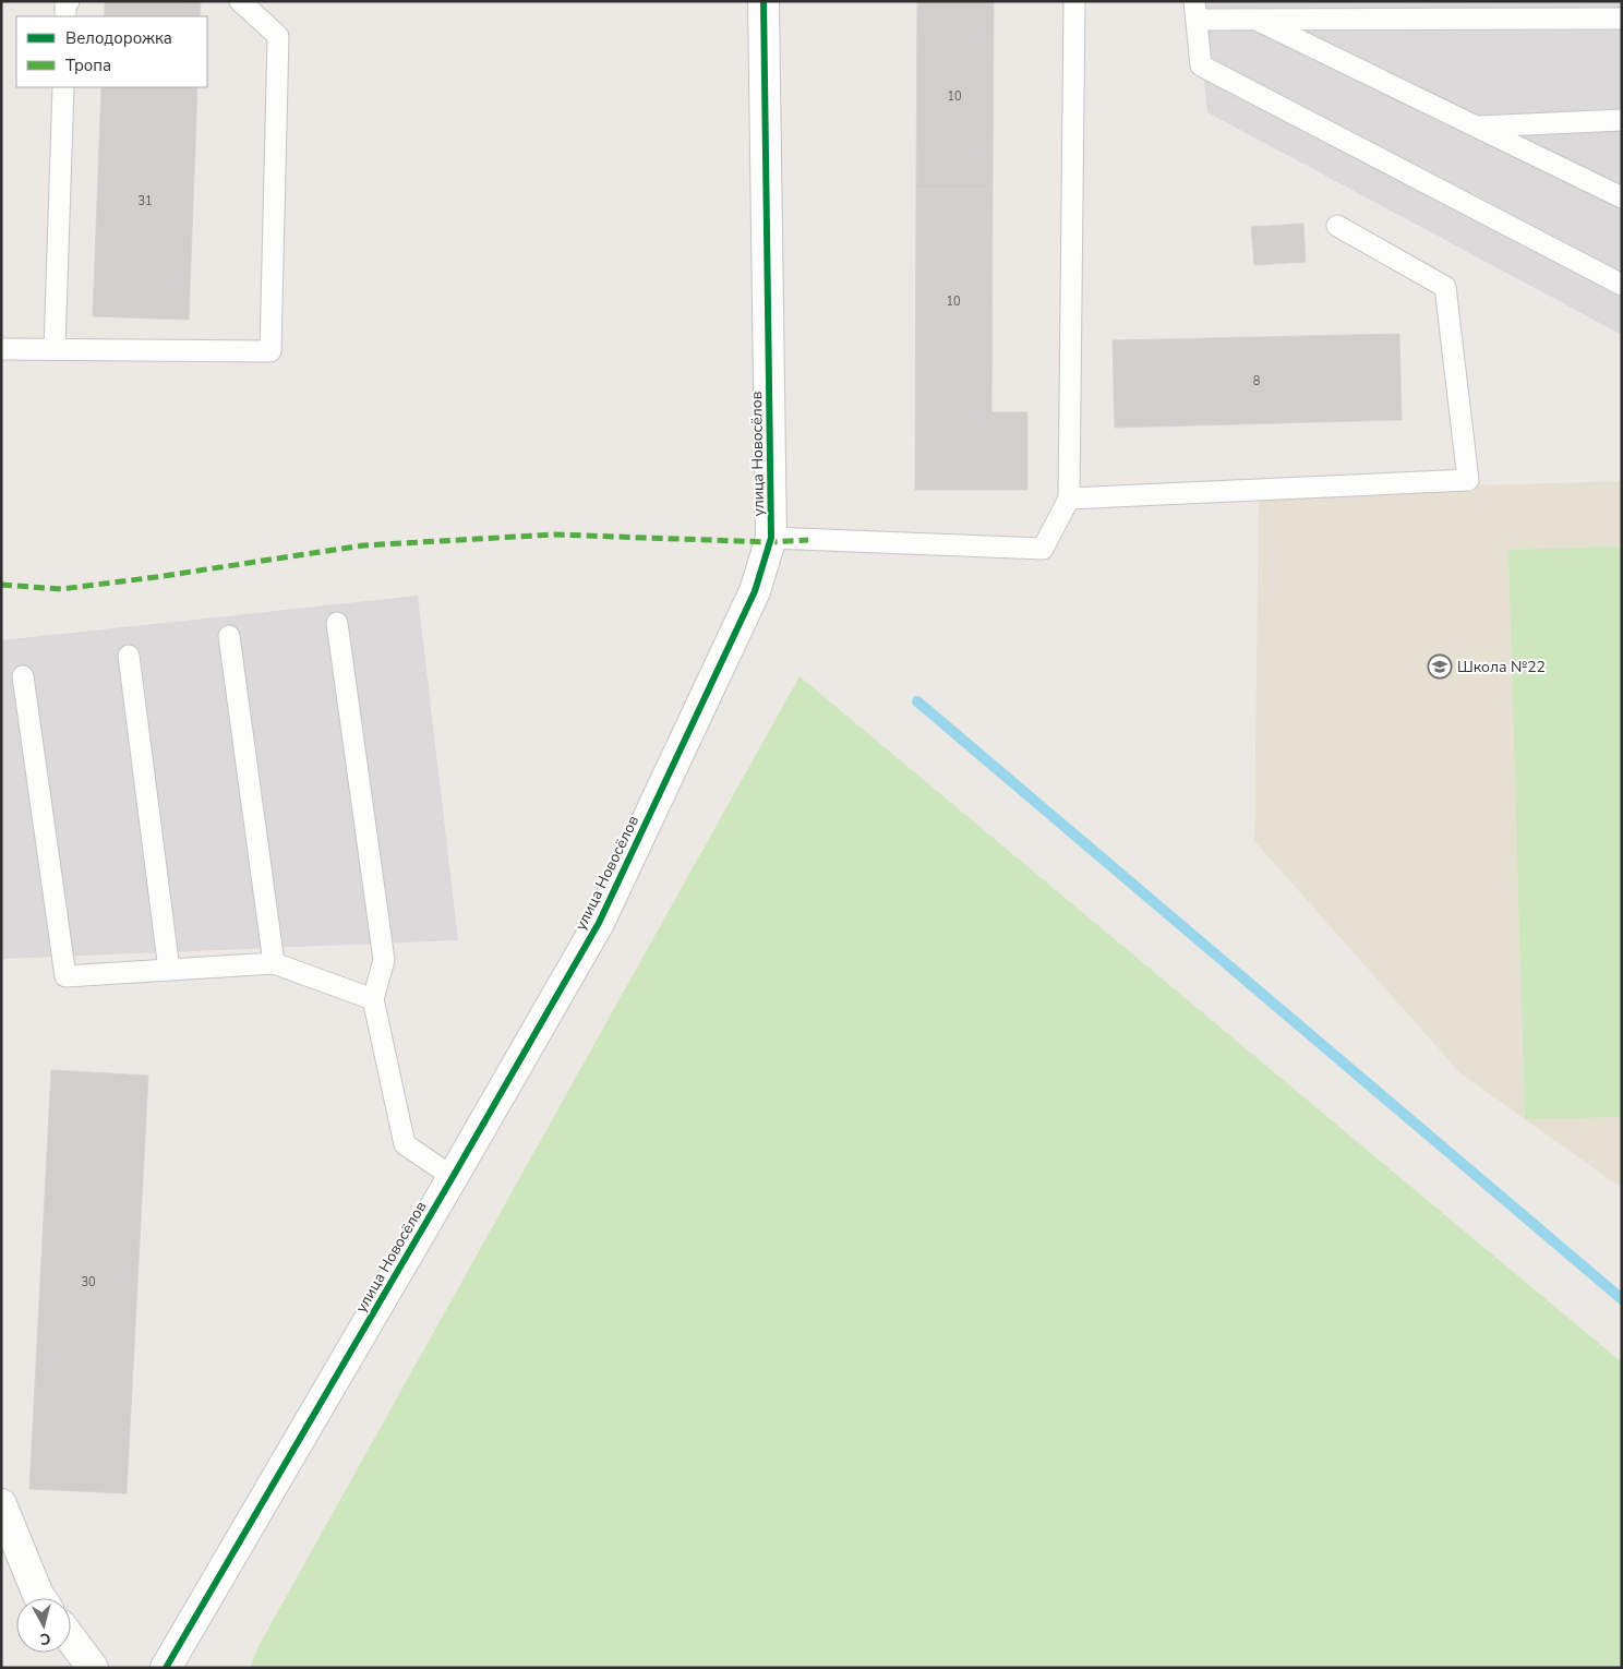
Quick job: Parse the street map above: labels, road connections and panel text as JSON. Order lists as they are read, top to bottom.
{
  "streets": {
    "street": ["улица Новосёлов"]
  },
  "places": {
    "school or university": ["Школа №22"]
  },
  "house_numbers": [
    "10",
    "31",
    "10",
    "8",
    "30"
  ],
  "legend": ["Велодорожка", "Тропа"],
  "north": "bottom"
}
